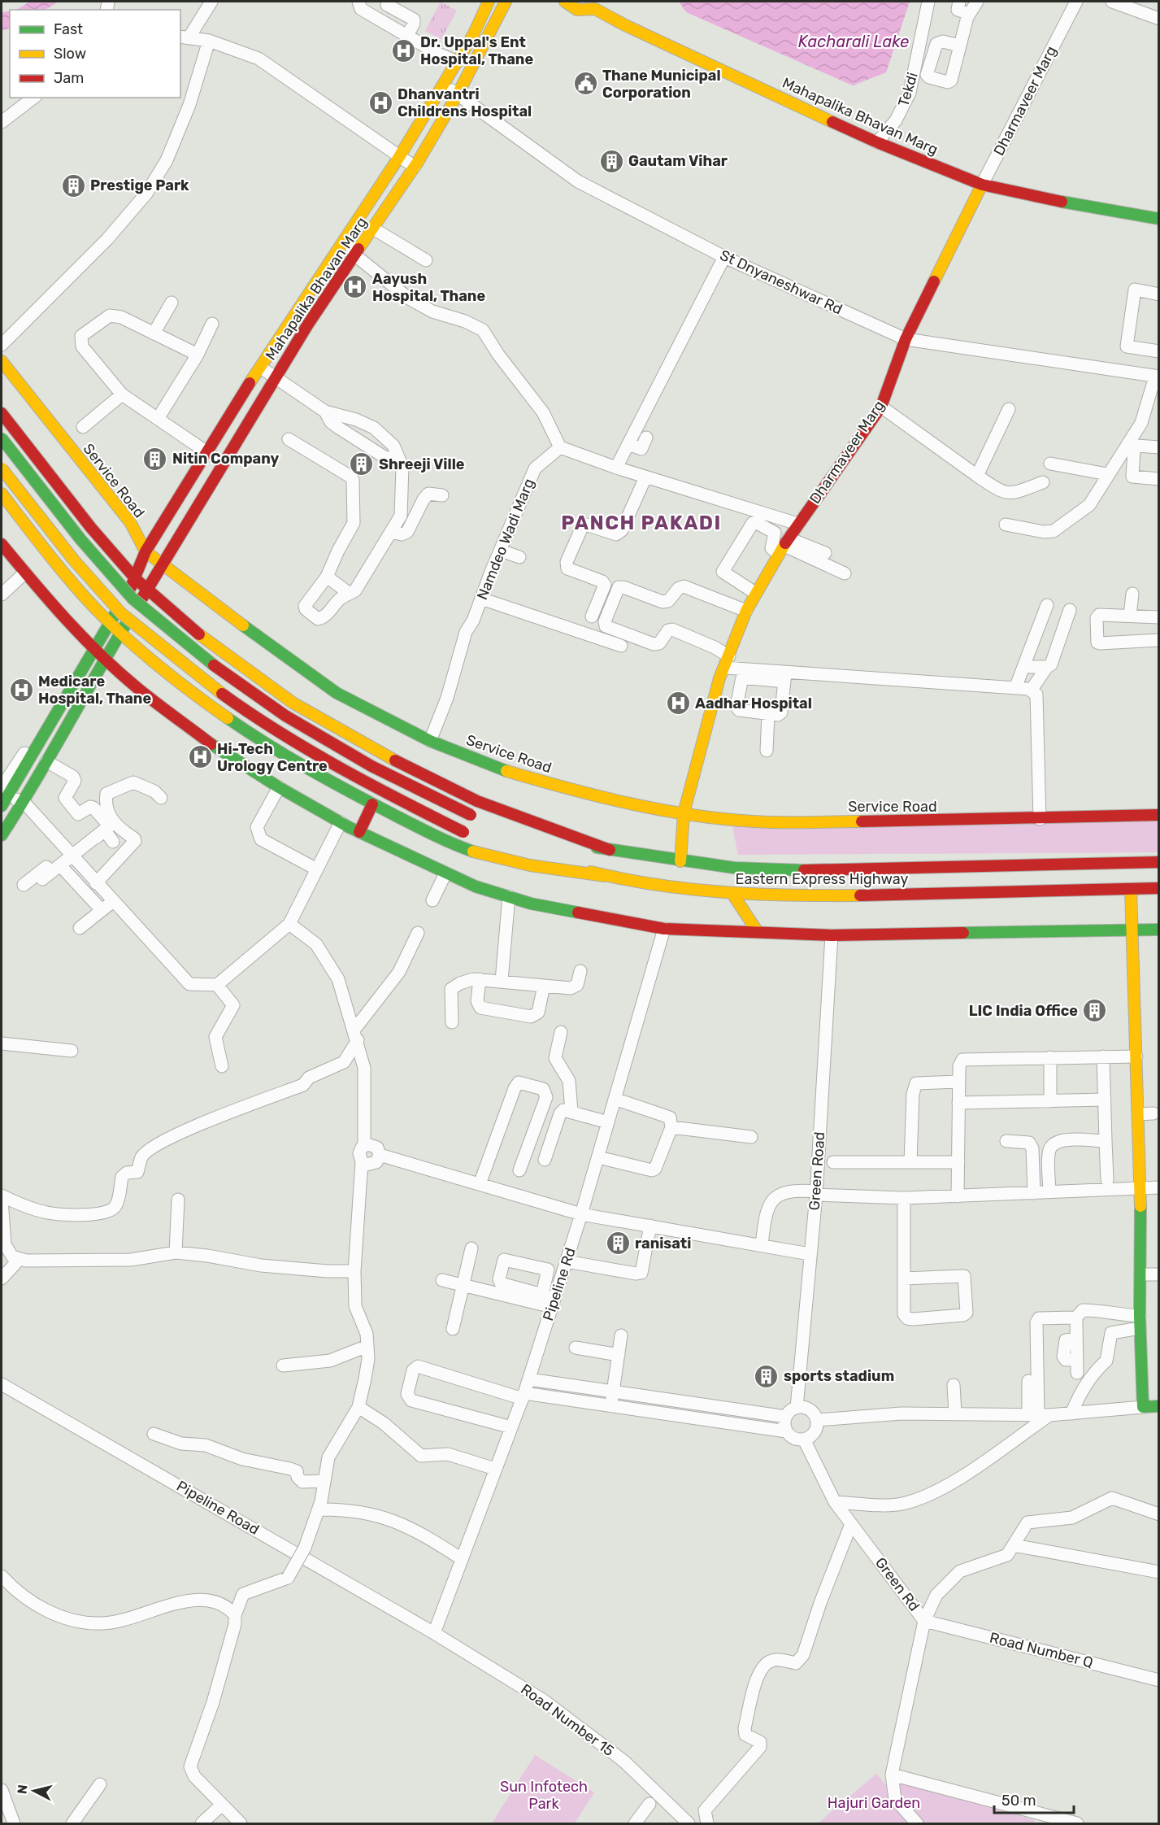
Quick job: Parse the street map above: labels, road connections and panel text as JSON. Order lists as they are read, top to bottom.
{
  "streets": {
    "main road": [
      "Dharmaveer Marg",
      "Mahapalika Bhavan Marg",
      "Service Road",
      "Eastern Express Highway"
    ],
    "street": [
      "Tekdi",
      "St Dnyaneshwar Rd",
      "Namdeo Wadi Marg",
      "Green Road",
      "Pipeline Rd",
      "Pipeline Road",
      "Green Rd",
      "Road Number Q",
      "Road Number 15"
    ]
  },
  "crossings": [
    ["Tekdi", "Mahapalika Bhavan Marg"],
    ["Dharmaveer Marg", "Mahapalika Bhavan Marg"],
    ["Dharmaveer Marg", "St Dnyaneshwar Rd"],
    ["Dharmaveer Marg", "Service Road"],
    ["Dharmaveer Marg", "Eastern Express Highway"],
    ["Mahapalika Bhavan Marg", "St Dnyaneshwar Rd"],
    ["Mahapalika Bhavan Marg", "Service Road"],
    ["Service Road", "Namdeo Wadi Marg"],
    ["Green Road", "Green Rd"],
    ["Pipeline Rd", "Pipeline Road"],
    ["Pipeline Rd", "Road Number 15"],
    ["Pipeline Road", "Road Number 15"],
    ["Green Rd", "Road Number Q"]
  ],
  "districts": ["PANCH PAKADI"],
  "water": ["Kacharali Lake"],
  "parks": ["Sun Infotech Park", "Hajuri Garden"],
  "places": {
    "hospital": [
      "Dr. Uppal's Ent Hospital, Thane",
      "Dhanvantri Childrens Hospital",
      "Aayush Hospital, Thane",
      "Medicare Hospital, Thane",
      "Aadhar Hospital",
      "Hi-Tech Urology Centre"
    ],
    "public building": ["Thane Municipal Corporation"],
    "building": [
      "Gautam Vihar",
      "Prestige Park",
      "Nitin Company",
      "Shreeji Ville",
      "LIC India Office",
      "ranisati",
      "sports stadium"
    ]
  },
  "legend": ["Fast", "Slow", "Jam"],
  "scale_bar": "50 m",
  "north": "left"
}
